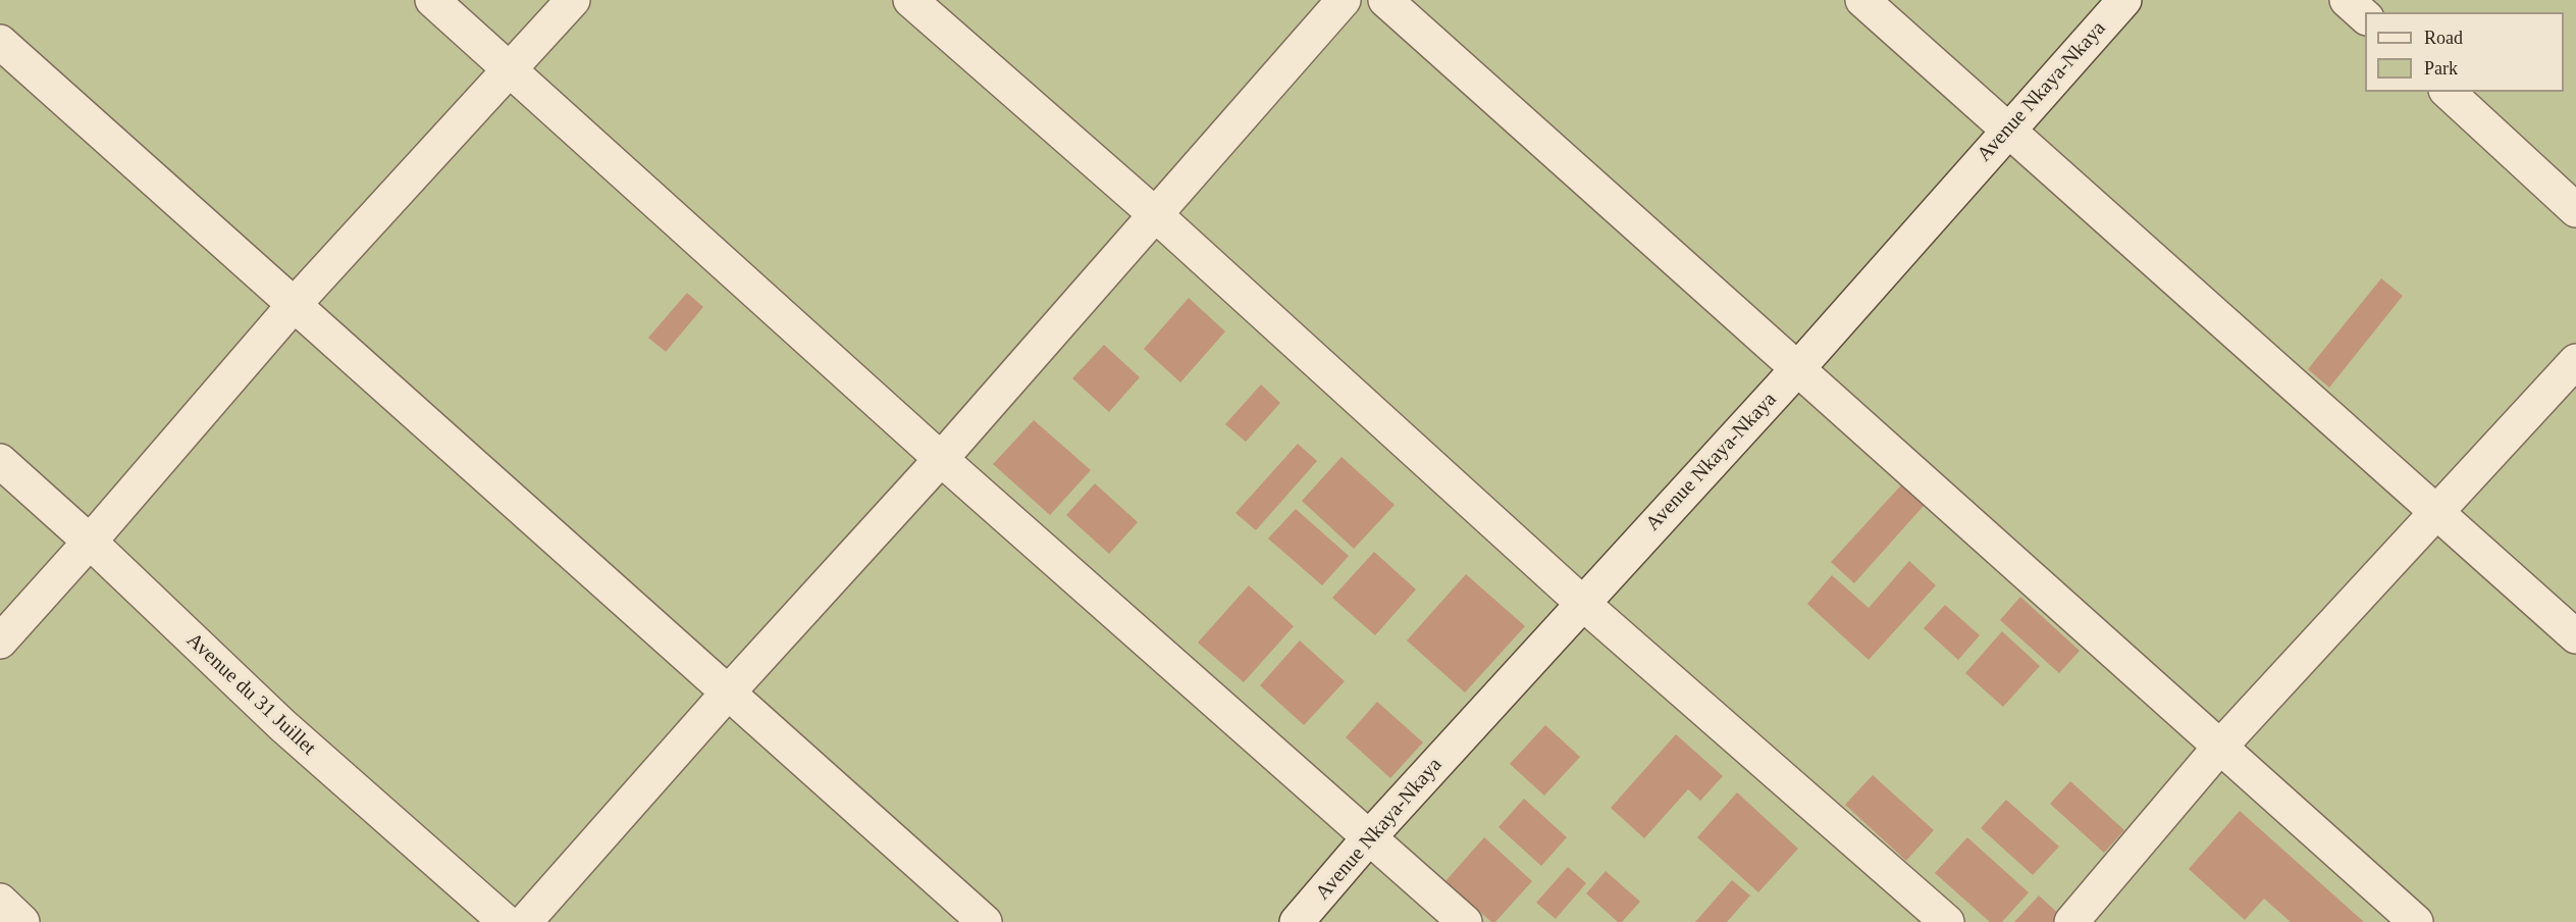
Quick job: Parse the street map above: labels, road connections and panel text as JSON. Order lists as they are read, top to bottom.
{
  "streets": {
    "street": ["Avenue Nkaya-Nkaya", "Avenue du 31 Juillet"]
  },
  "legend": ["Road", "Park"]
}
